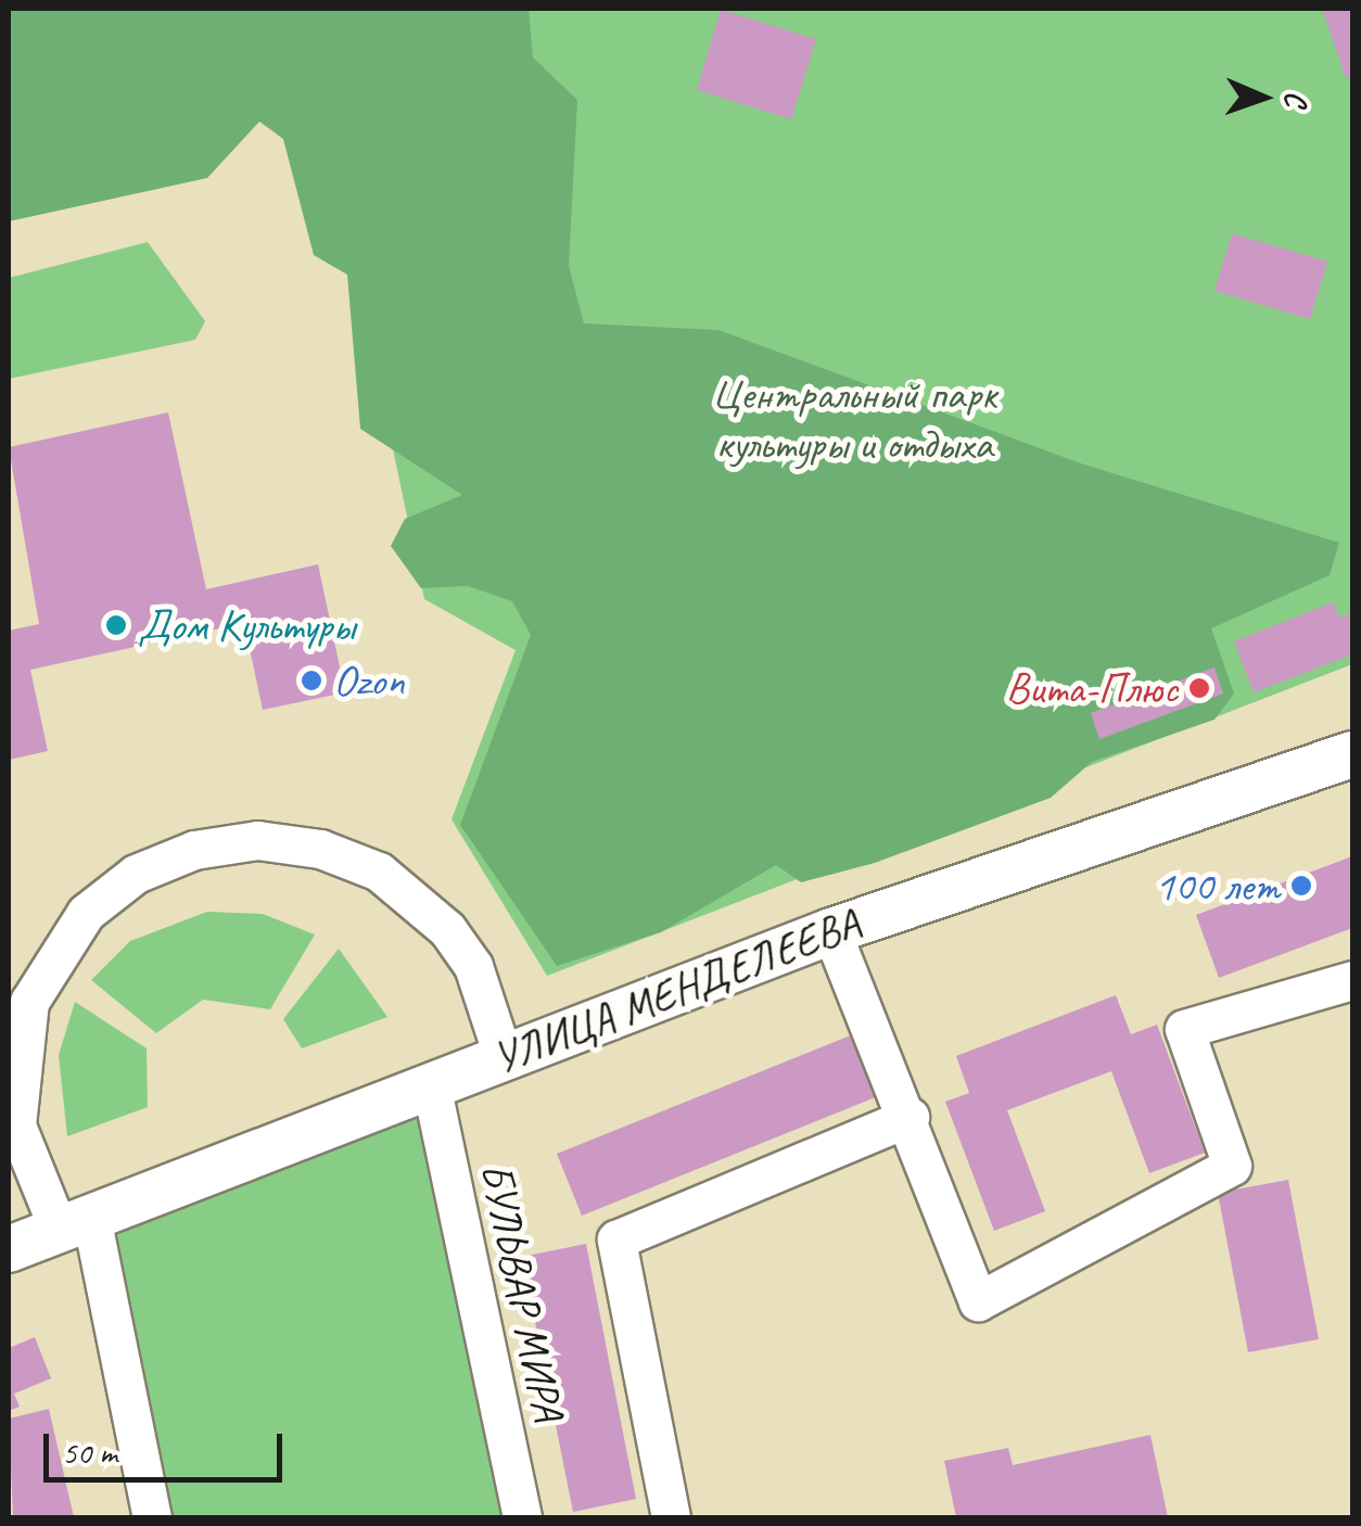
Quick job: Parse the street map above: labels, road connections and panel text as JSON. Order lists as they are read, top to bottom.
{
  "streets": {
    "main road": ["УЛИЦА МЕНДЕЛЕЕВА"],
    "street": ["БУЛЬВАР МИРА"]
  },
  "crossings": [
    ["УЛИЦА МЕНДЕЛЕЕВА", "БУЛЬВАР МИРА"]
  ],
  "parks": ["Центральный парк культуры и отдыха"],
  "places": [
    "Дом Культуры",
    "Ozon",
    "Вита-Плюс",
    "100 лет"
  ],
  "scale_bar": "50 m",
  "north": "right"
}
